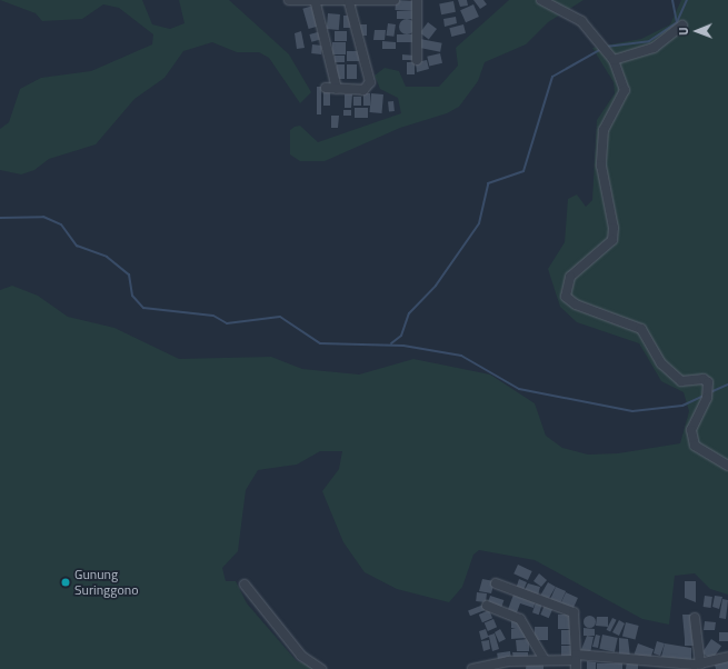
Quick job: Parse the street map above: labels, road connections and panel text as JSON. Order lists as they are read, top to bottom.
{
  "places": ["Gunung Suringgono"],
  "north": "left"
}
